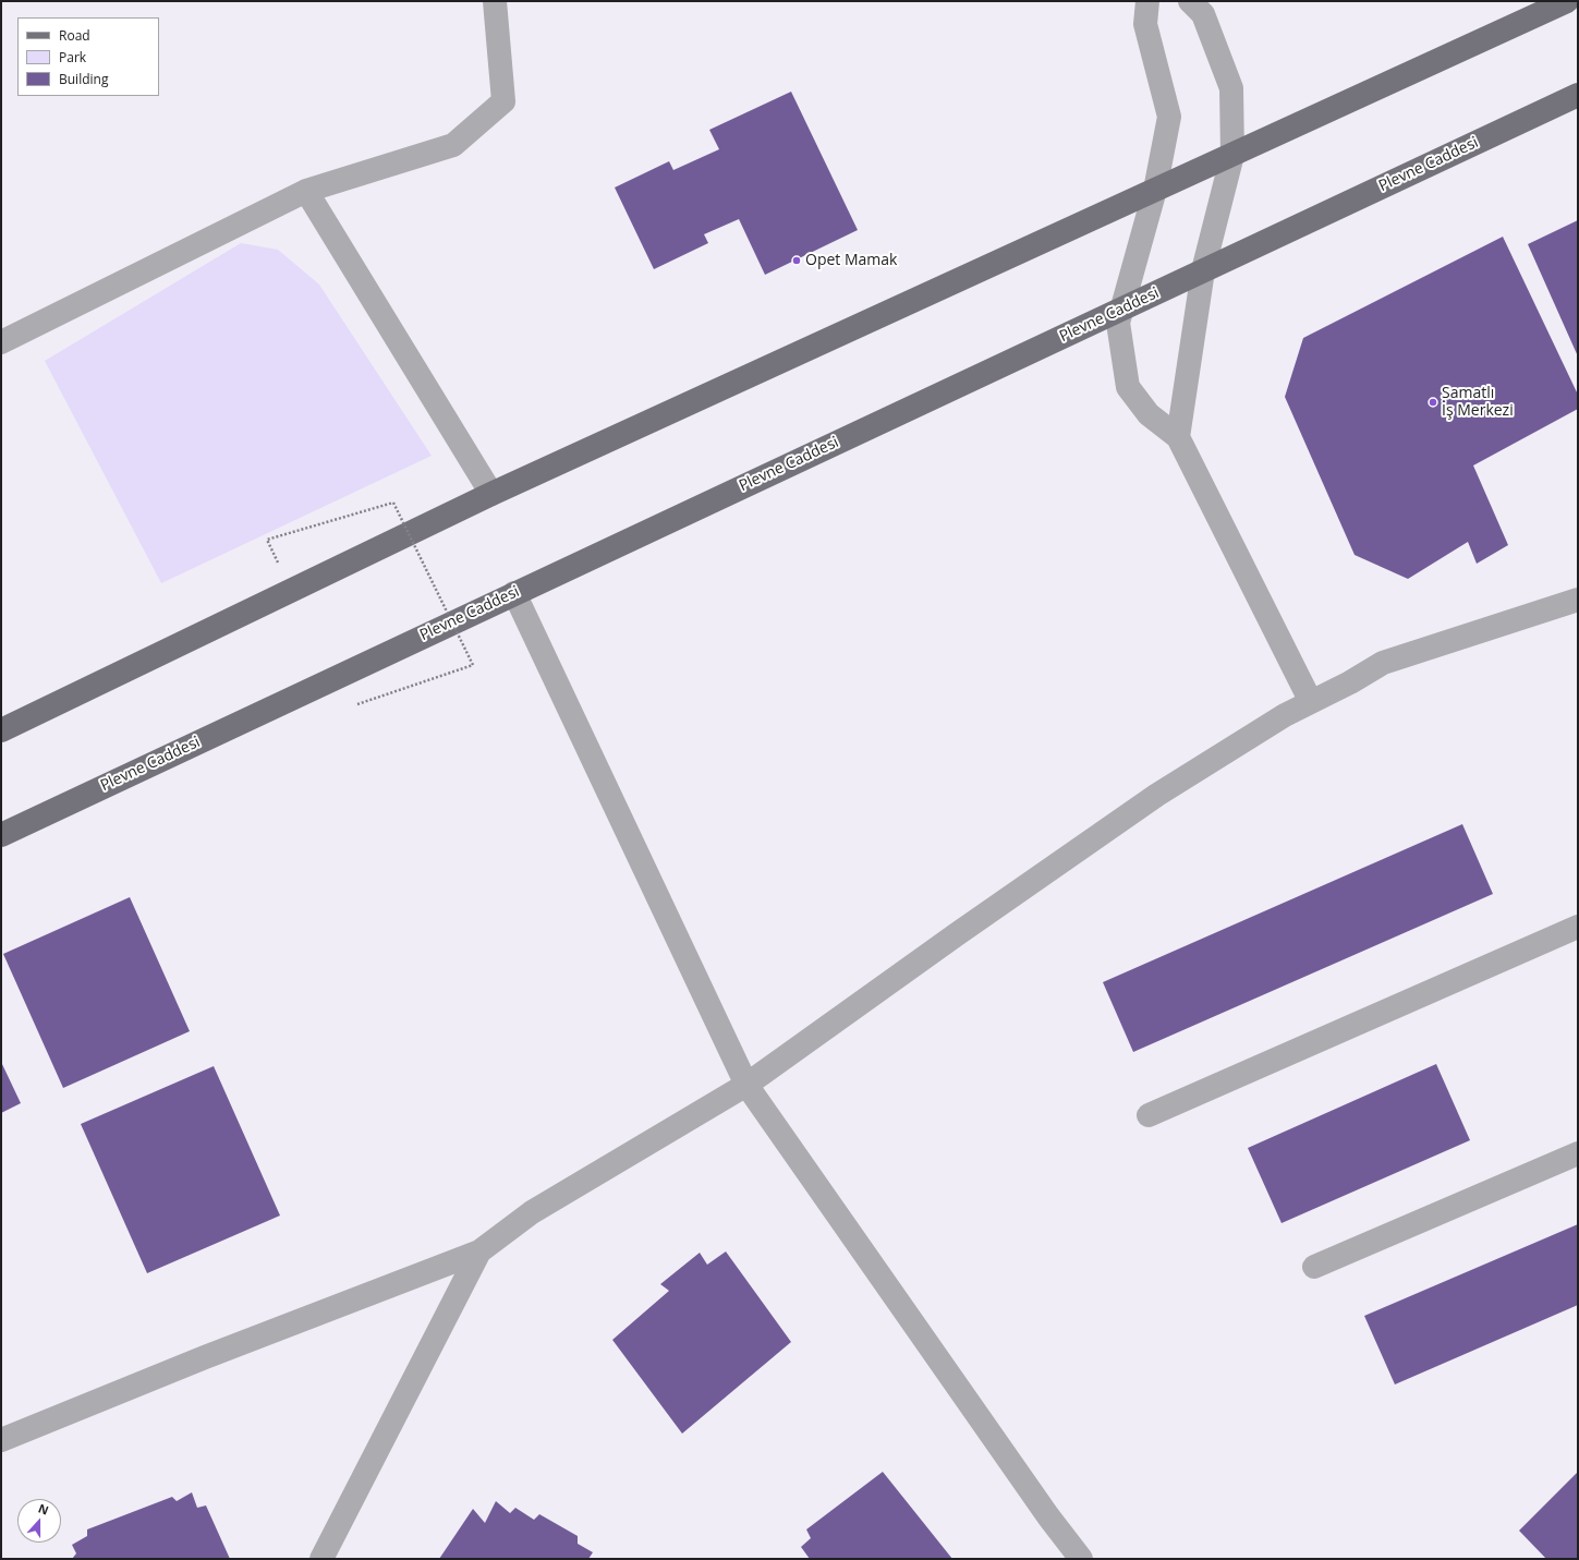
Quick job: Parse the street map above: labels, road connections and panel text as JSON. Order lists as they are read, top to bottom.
{
  "streets": {
    "main road": ["Plevne Caddesi"]
  },
  "places": ["Opet Mamak", "Samatlı İş Merkezi"],
  "legend": ["Road", "Park", "Building"],
  "north": "top"
}
